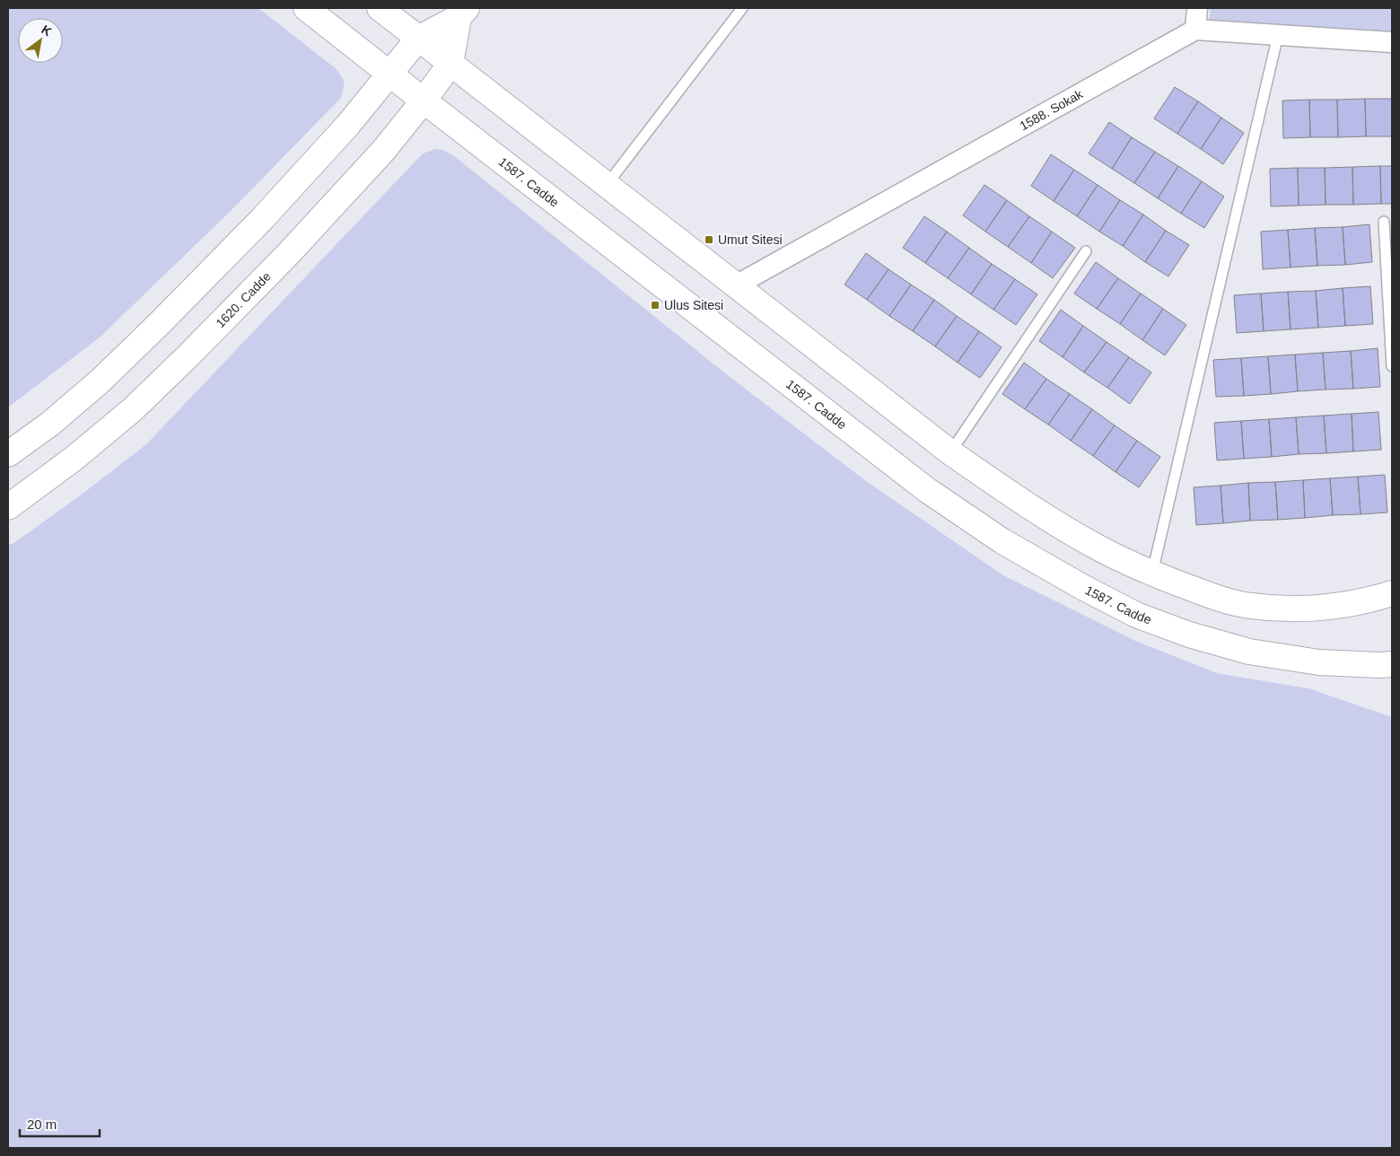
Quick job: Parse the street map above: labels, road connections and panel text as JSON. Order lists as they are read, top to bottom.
{
  "streets": {
    "main road": ["1587. Cadde", "1620. Cadde"],
    "street": ["1588. Sokak"]
  },
  "crossings": [
    ["1587. Cadde", "1620. Cadde"]
  ],
  "places": {
    "transit": ["Umut Sitesi", "Ulus Sitesi"]
  },
  "scale_bar": "20 m",
  "north": "top right"
}
